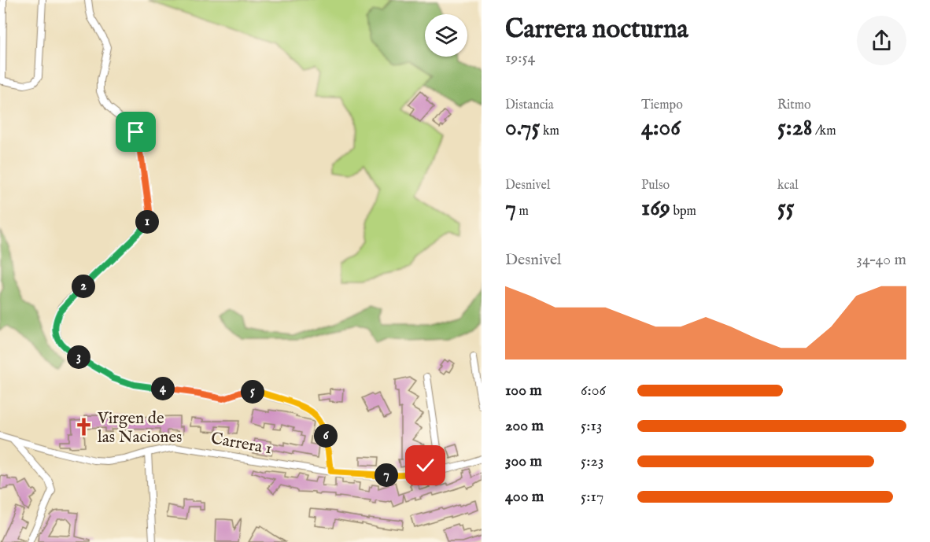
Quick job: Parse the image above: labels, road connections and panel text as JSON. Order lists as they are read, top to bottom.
{
  "streets": {
    "street": ["Carrera 1"]
  },
  "places": {
    "church": ["Virgen de las Naciones"]
  },
  "page": {
    "heading": ["Carrera nocturna", "19:54"],
    "stats": [
      ["Distancia", "0.75 km"],
      ["Tiempo", "4:06"],
      ["Ritmo", "5:28 /km"],
      ["Desnivel", "7 m"],
      ["Pulso", "169 bpm"],
      ["kcal", "55"]
    ],
    "pins": [
      "1",
      "2",
      "3",
      "4",
      "5",
      "6",
      "7"
    ],
    "chart": ["Desnivel", "34–40 m"],
    "list": [
      {
        "name": "100 m",
        "note": "6:06"
      },
      {
        "name": "200 m",
        "note": "5:13"
      },
      {
        "name": "300 m",
        "note": "5:23"
      },
      {
        "name": "400 m",
        "note": "5:17"
      }
    ]
  }
}
